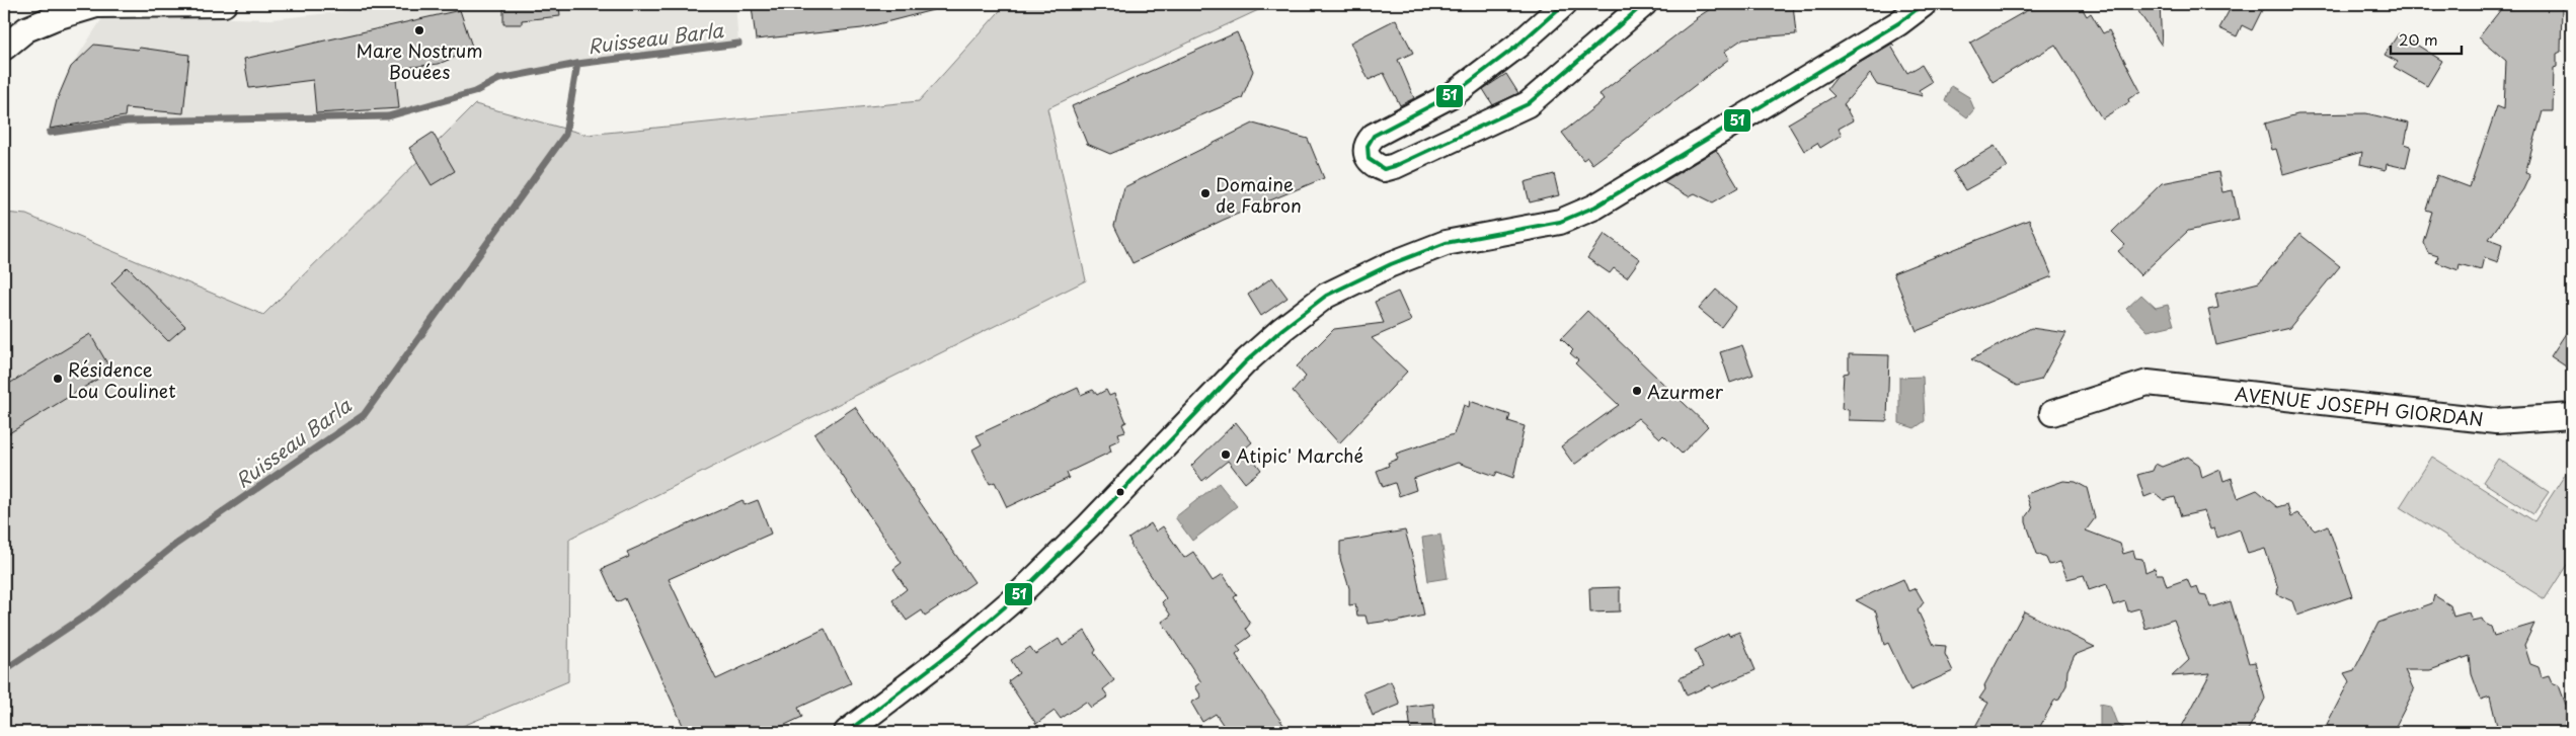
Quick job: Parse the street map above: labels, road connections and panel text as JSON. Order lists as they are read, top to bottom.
{
  "streets": {
    "street": ["AVENUE JOSEPH GIORDAN"]
  },
  "water": ["Ruisseau Barla"],
  "places": [
    "Mare Nostrum Bouées",
    "Domaine de Fabron",
    "Résidence Lou Coulinet",
    "Azurmer",
    "Atipic' Marché"
  ],
  "lines": ["transit line 51"],
  "scale_bar": "20 m"
}
